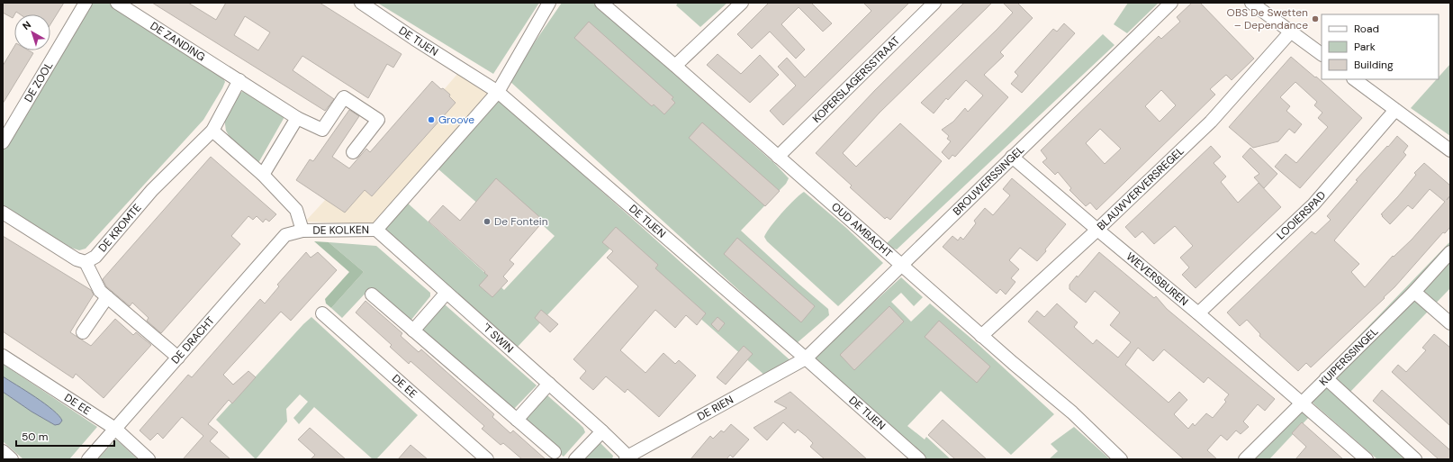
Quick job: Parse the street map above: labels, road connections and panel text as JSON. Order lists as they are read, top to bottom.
{
  "streets": {
    "street": [
      "DE ZANDING",
      "DE TIJEN",
      "KOPERSLAGERSSTRAAT",
      "DE ZOOL",
      "BROUWERSSINGEL",
      "BLAUWVERVERSREGEL",
      "LOOIERSPAD",
      "DE KROMTE",
      "DE KOLKEN",
      "OUD AMBACHT",
      "WEVERSBUREN",
      "'T SWIN",
      "DE DRACHT",
      "KUIPERSSINGEL",
      "DE EE",
      "DE RIEN"
    ]
  },
  "crossings": [
    ["DE TIJEN", "BROUWERSSINGEL"],
    ["DE TIJEN", "DE KOLKEN"],
    ["DE TIJEN", "DE RIEN"],
    ["KOPERSLAGERSSTRAAT", "OUD AMBACHT"],
    ["BROUWERSSINGEL", "OUD AMBACHT"],
    ["BROUWERSSINGEL", "WEVERSBUREN"],
    ["BROUWERSSINGEL", "DE RIEN"],
    ["BLAUWVERVERSREGEL", "OUD AMBACHT"],
    ["BLAUWVERVERSREGEL", "WEVERSBUREN"],
    ["LOOIERSPAD", "WEVERSBUREN"],
    ["DE KROMTE", "DE KOLKEN"],
    ["DE KOLKEN", "'T SWIN"],
    ["DE KOLKEN", "DE DRACHT"],
    ["WEVERSBUREN", "KUIPERSSINGEL"],
    ["'T SWIN", "DE RIEN"],
    ["DE DRACHT", "DE EE"]
  ],
  "places": ["OBS De Swetten – Dependance", "Groove", "De Fontein"],
  "legend": ["Road", "Park", "Building"],
  "scale_bar": "50 m",
  "north": "top left"
}
